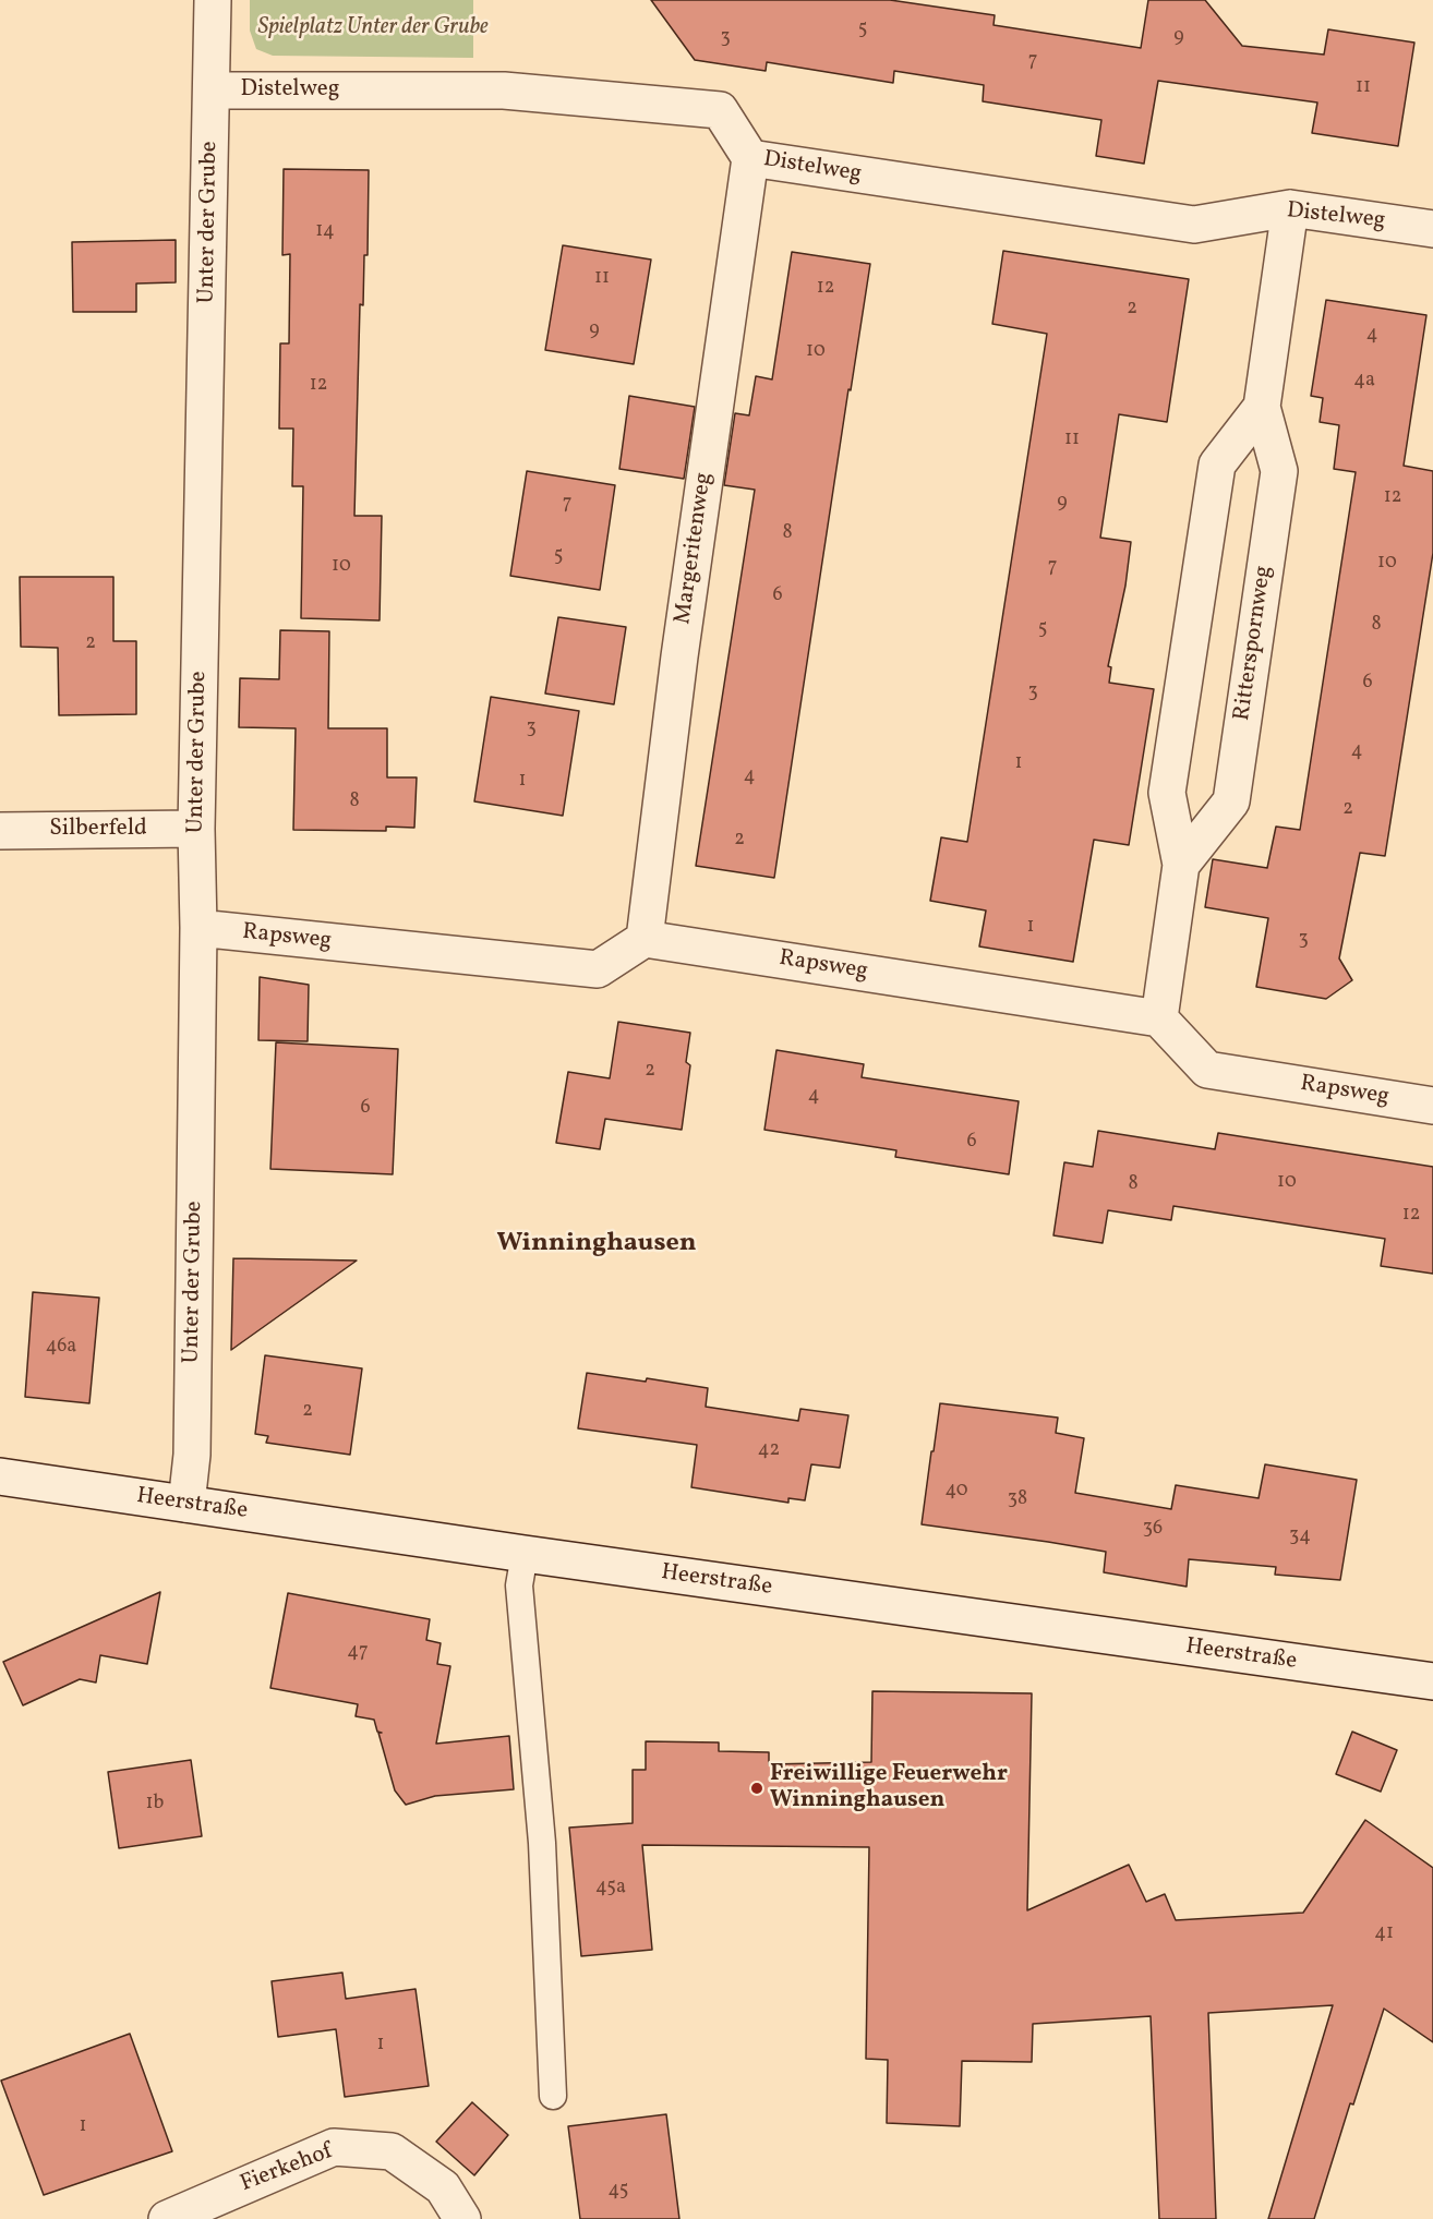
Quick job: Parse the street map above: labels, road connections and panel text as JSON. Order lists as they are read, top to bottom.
{
  "streets": {
    "street": [
      "Distelweg",
      "Unter der Grube",
      "Margeritenweg",
      "Ritterspornweg",
      "Silberfeld",
      "Rapsweg",
      "Heerstraße",
      "Fierkehof"
    ]
  },
  "crossings": [
    ["Distelweg", "Unter der Grube"],
    ["Distelweg", "Margeritenweg"],
    ["Distelweg", "Ritterspornweg"],
    ["Unter der Grube", "Silberfeld"],
    ["Unter der Grube", "Rapsweg"],
    ["Unter der Grube", "Heerstraße"],
    ["Margeritenweg", "Rapsweg"],
    ["Ritterspornweg", "Rapsweg"]
  ],
  "districts": ["Winninghausen"],
  "parks": ["Spielplatz Unter der Grube"],
  "places": ["Freiwillige Feuerwehr Winninghausen"],
  "house_numbers": [
    "5",
    "9",
    "3",
    "7",
    "11",
    "14",
    "11",
    "12",
    "2",
    "9",
    "4",
    "10",
    "4a",
    "12",
    "11",
    "12",
    "9",
    "7",
    "8",
    "5",
    "10",
    "10",
    "7",
    "6",
    "8",
    "5",
    "2",
    "6",
    "3",
    "3",
    "4",
    "1",
    "4",
    "1",
    "8",
    "2",
    "2",
    "1",
    "3",
    "2",
    "4",
    "6",
    "6",
    "10",
    "8",
    "12",
    "46a",
    "2",
    "42",
    "40",
    "38",
    "36",
    "34",
    "47",
    "1b",
    "45a",
    "41",
    "1",
    "1",
    "45"
  ]
}
